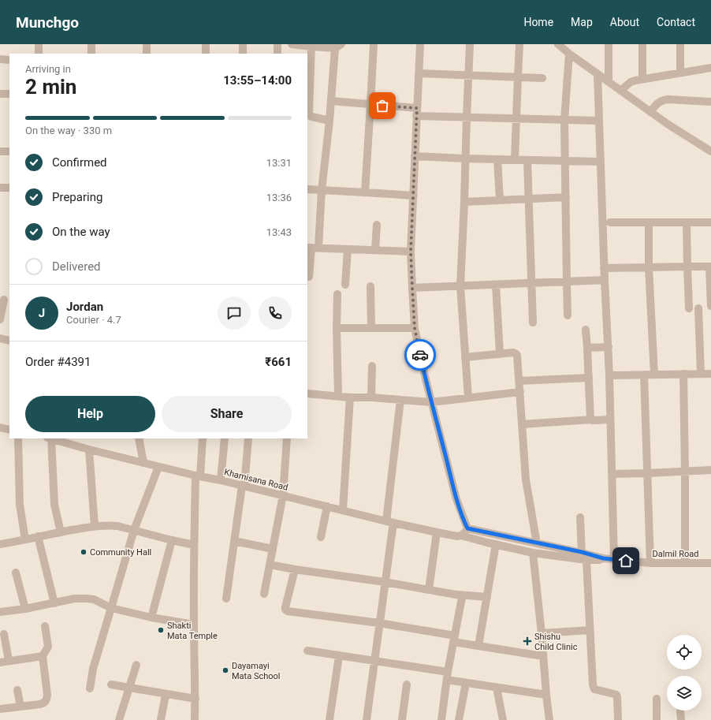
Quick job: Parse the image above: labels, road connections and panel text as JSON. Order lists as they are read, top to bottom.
{
  "streets": {
    "street": ["Khamisana Road", "Dalmil Road"]
  },
  "crossings": [
    ["Khamisana Road", "Dalmil Road"]
  ],
  "places": {
    "other": ["Community Hall", "Shakti Mata Temple", "Dayamayi Mata School"],
    "health": ["Shishu Child Clinic"]
  },
  "page": {
    "header": "Munchgo",
    "nav": [
      "Home",
      "Map",
      "About",
      "Contact"
    ],
    "heading": ["2 min", "Arriving in", "13:55–14:00"],
    "panel": [
      "Jordan",
      "Courier · 4.7",
      "Order #4391",
      "₹661"
    ],
    "bar": "On the way · 330 m",
    "list": [
      ["Confirmed", "13:31"],
      ["Preparing", "13:36"],
      ["On the way", "13:43"],
      "Delivered"
    ],
    "round": "J",
    "buttons": ["Help", "Share"]
  }
}
